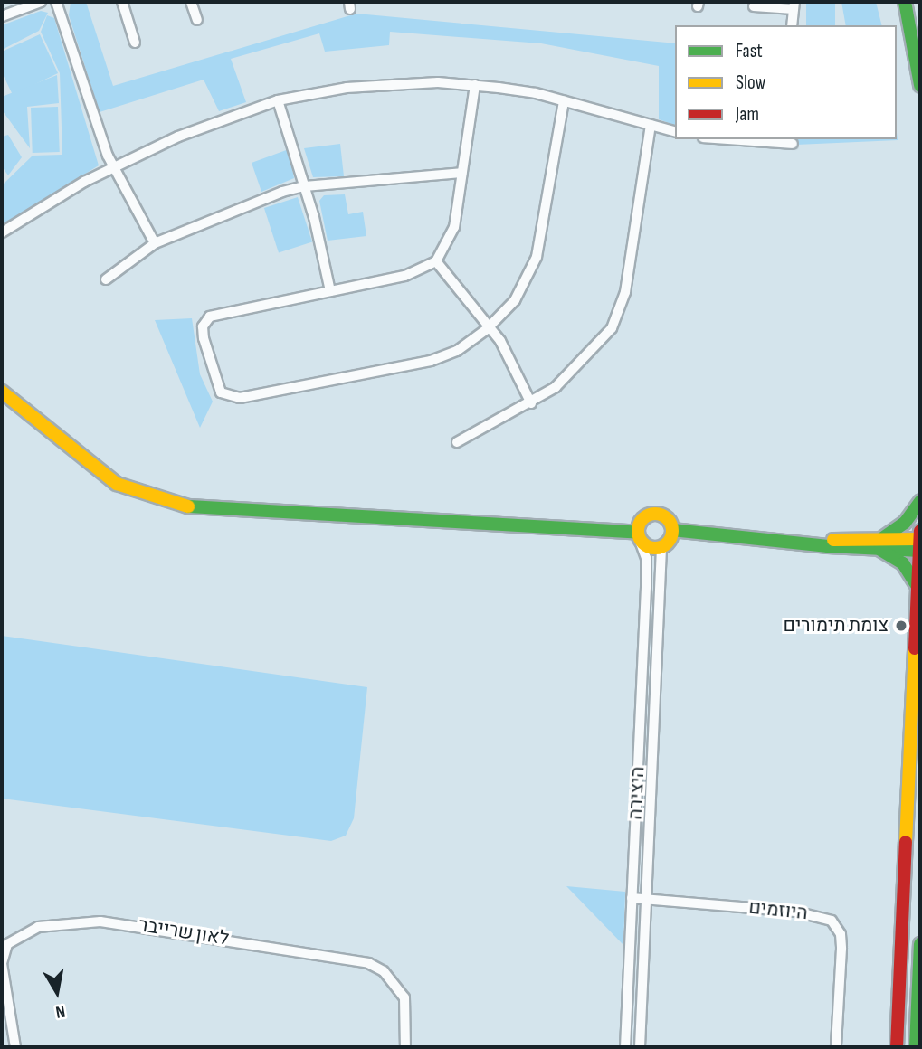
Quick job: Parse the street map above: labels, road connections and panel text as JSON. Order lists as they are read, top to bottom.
{
  "streets": {
    "street": ["היצירה", "היוזמים", "לאון שרייבר"]
  },
  "crossings": [
    ["היצירה", "היוזמים"]
  ],
  "places": ["צומת תימורים"],
  "legend": ["Fast", "Slow", "Jam"],
  "north": "bottom"
}
